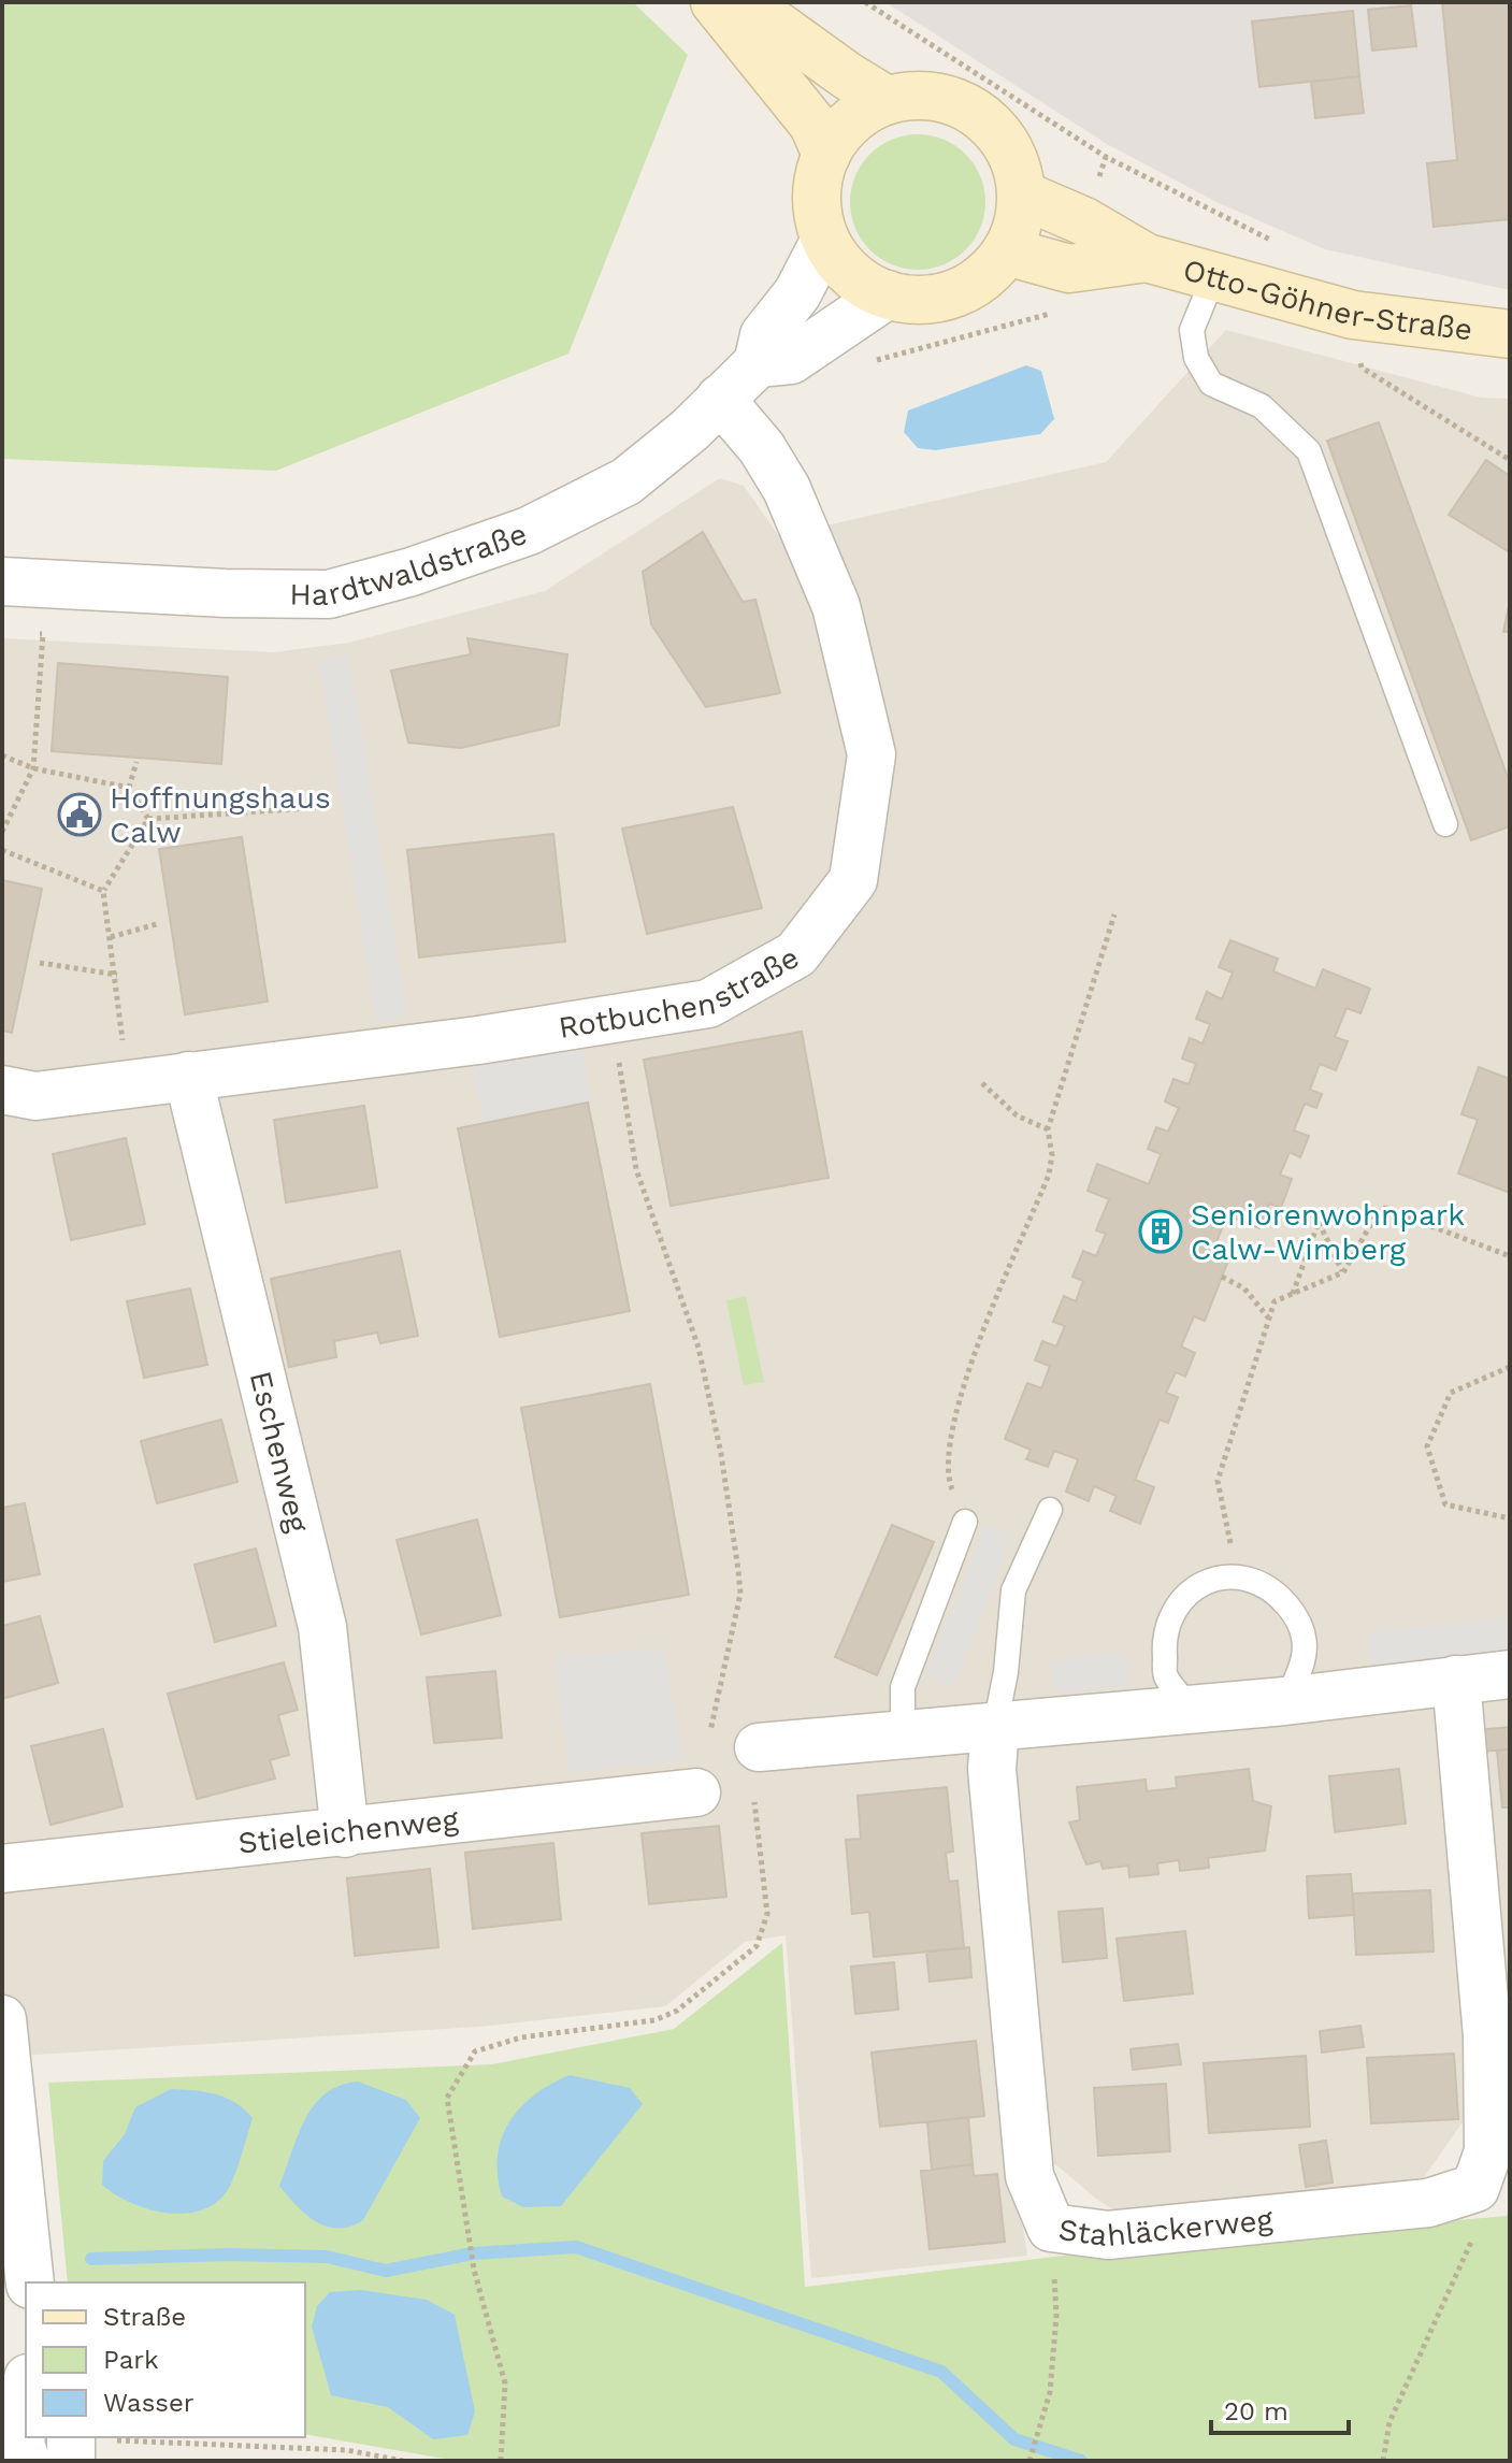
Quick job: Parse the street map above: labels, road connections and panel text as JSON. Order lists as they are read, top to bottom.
{
  "streets": {
    "street": [
      "Otto-Göhner-Straße",
      "Hardtwaldstraße",
      "Rotbuchenstraße",
      "Eschenweg",
      "Stieleichenweg",
      "Stahläckerweg"
    ]
  },
  "crossings": [
    ["Otto-Göhner-Straße", "Hardtwaldstraße"],
    ["Hardtwaldstraße", "Rotbuchenstraße"],
    ["Rotbuchenstraße", "Eschenweg"],
    ["Eschenweg", "Stieleichenweg"]
  ],
  "places": {
    "public building": ["Hoffnungshaus Calw"],
    "building": ["Seniorenwohnpark Calw-Wimberg"]
  },
  "legend": ["Straße", "Park", "Wasser"],
  "scale_bar": "20 m"
}
